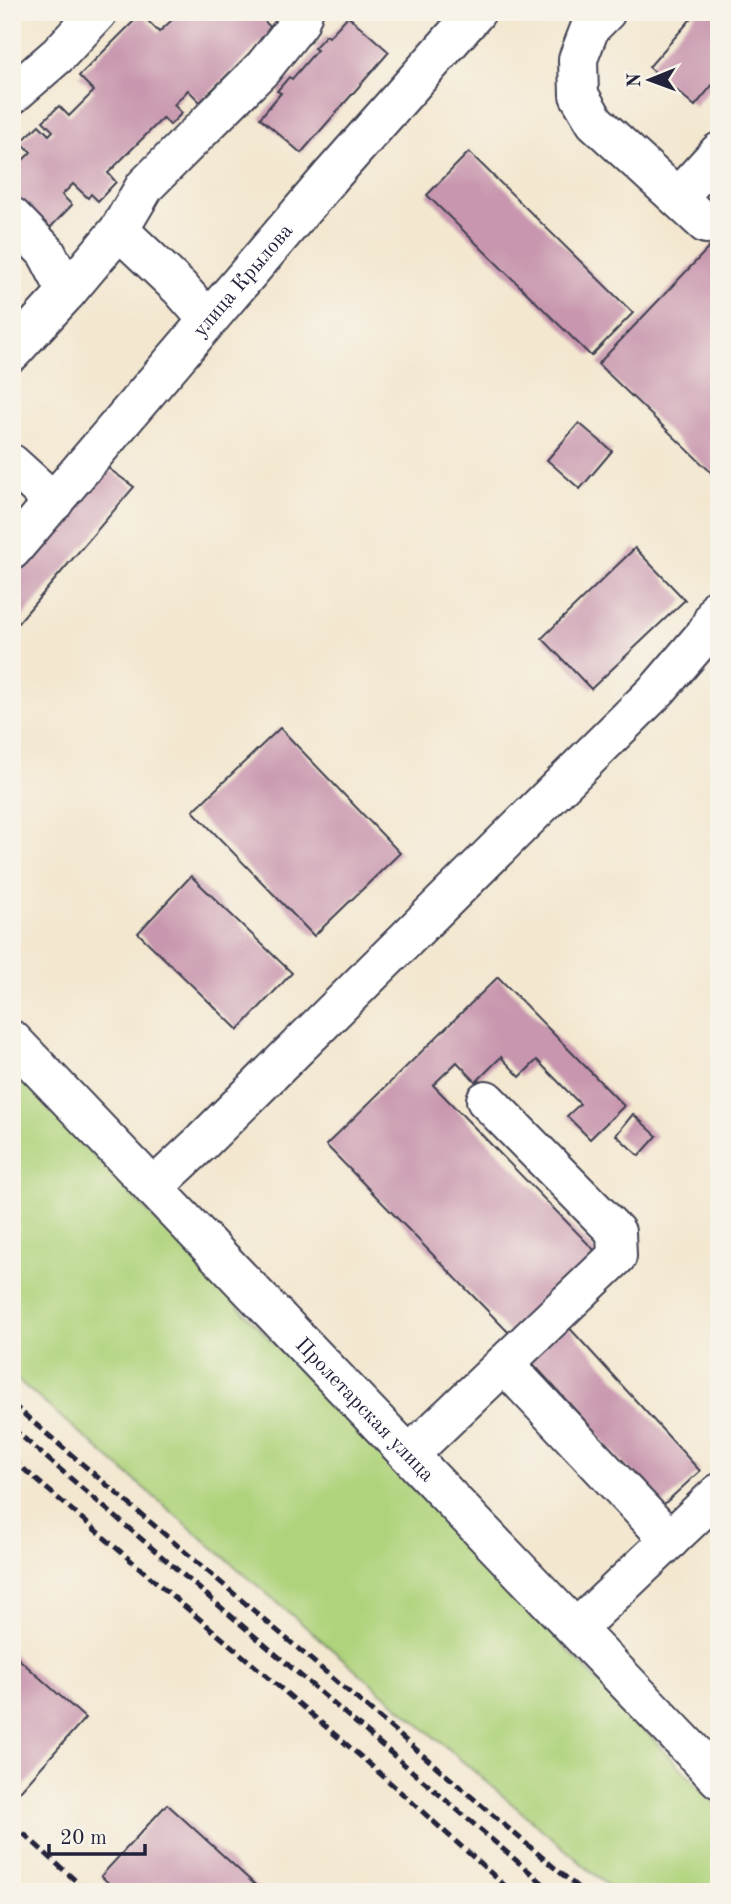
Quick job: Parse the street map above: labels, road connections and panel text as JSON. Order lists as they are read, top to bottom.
{
  "streets": {
    "street": ["улица Крылова", "Пролетарская улица"]
  },
  "scale_bar": "20 m",
  "north": "left"
}
